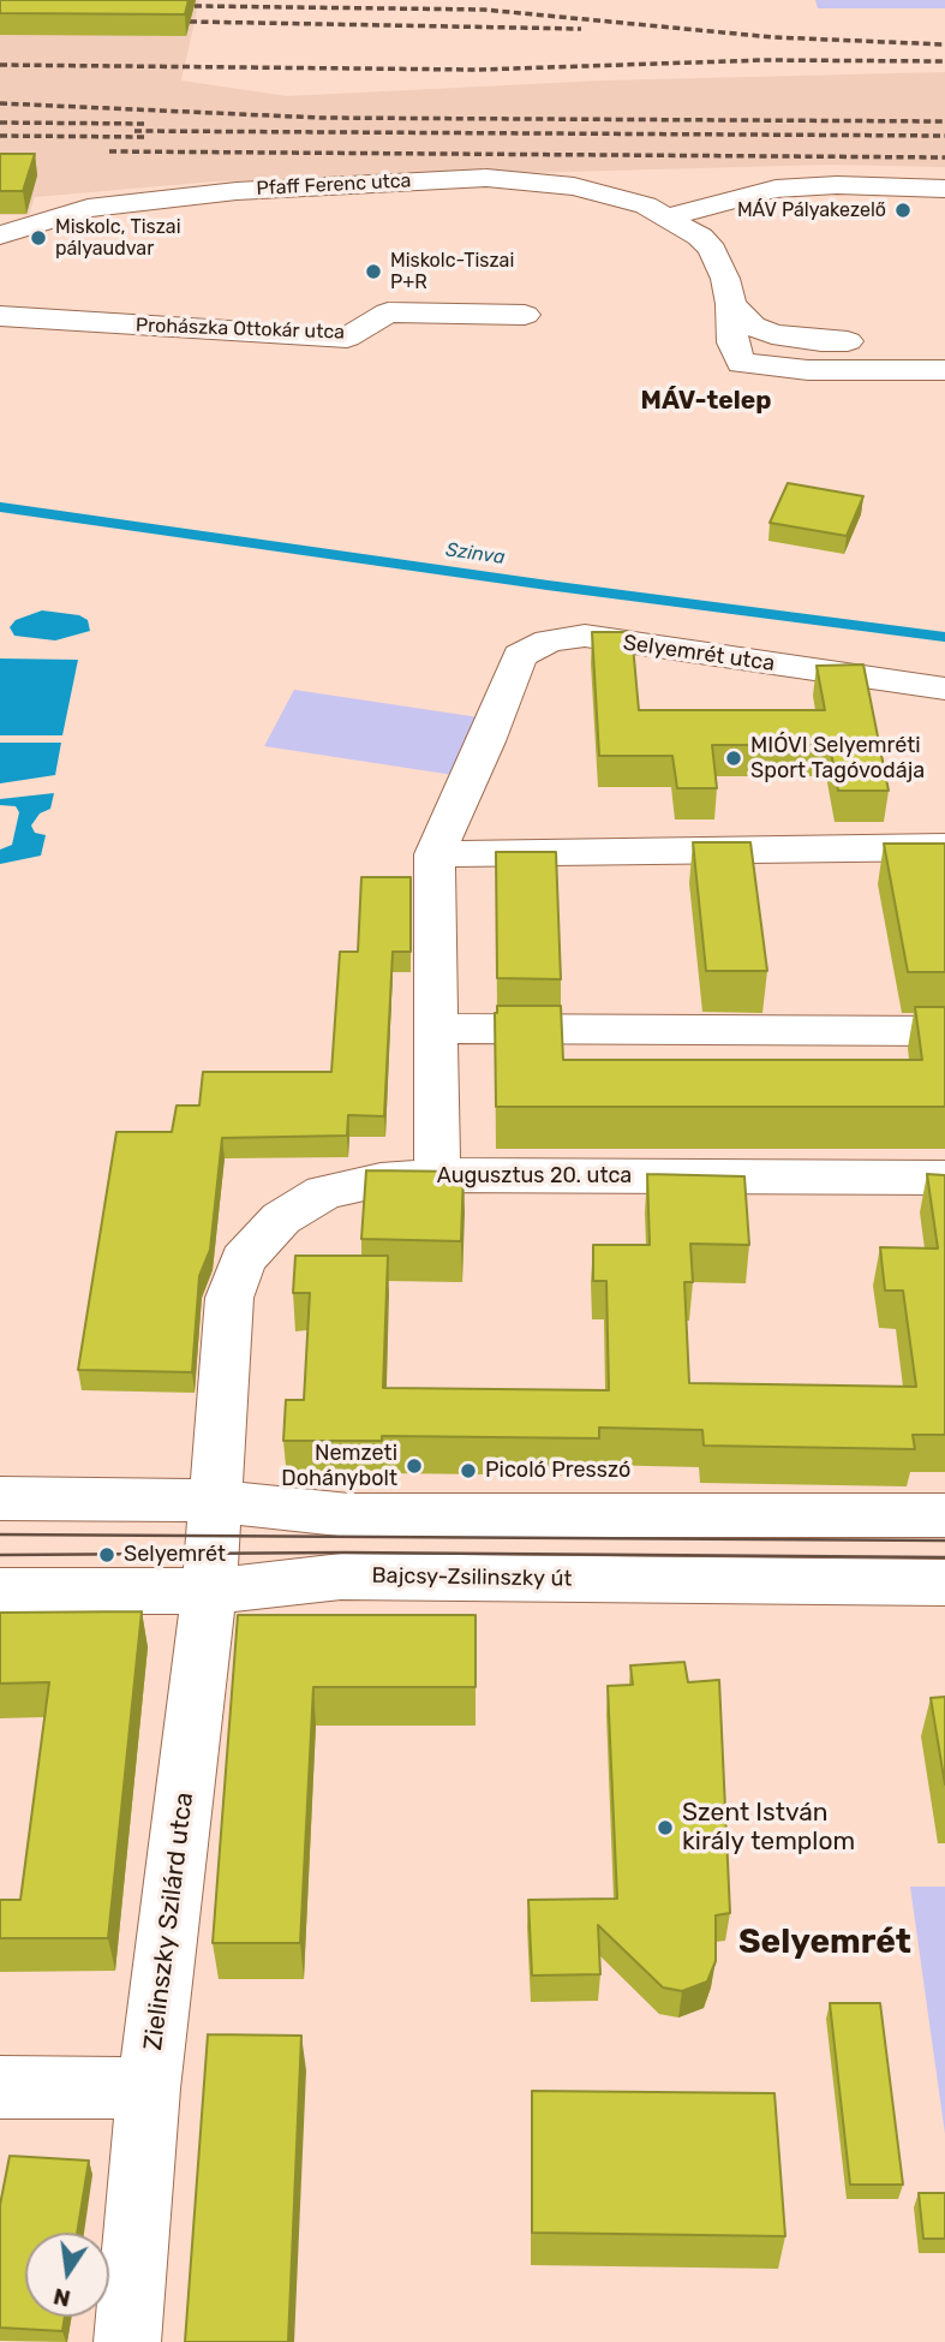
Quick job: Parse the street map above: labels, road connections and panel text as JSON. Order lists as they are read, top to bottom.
{
  "streets": {
    "street": [
      "Pfaff Ferenc utca",
      "Prohászka Ottokár utca",
      "Selyemrét utca",
      "Augusztus 20. utca",
      "Bajcsy-Zsilinszky út",
      "Zielinszky Szilárd utca"
    ]
  },
  "crossings": [
    ["Selyemrét utca", "Augusztus 20. utca"],
    ["Augusztus 20. utca", "Zielinszky Szilárd utca"],
    ["Bajcsy-Zsilinszky út", "Zielinszky Szilárd utca"]
  ],
  "districts": ["MÁV-telep", "Selyemrét"],
  "water": ["Szinva"],
  "places": [
    "MÁV Pályakezelő",
    "Miskolc, Tiszai pályaudvar",
    "Miskolc-Tiszai P+R",
    "MIÓVI Selyemréti Sport Tagóvodája",
    "Nemzeti Dohánybolt",
    "Picoló Presszó",
    "Selyemrét",
    "Szent István király templom"
  ],
  "north": "bottom"
}
